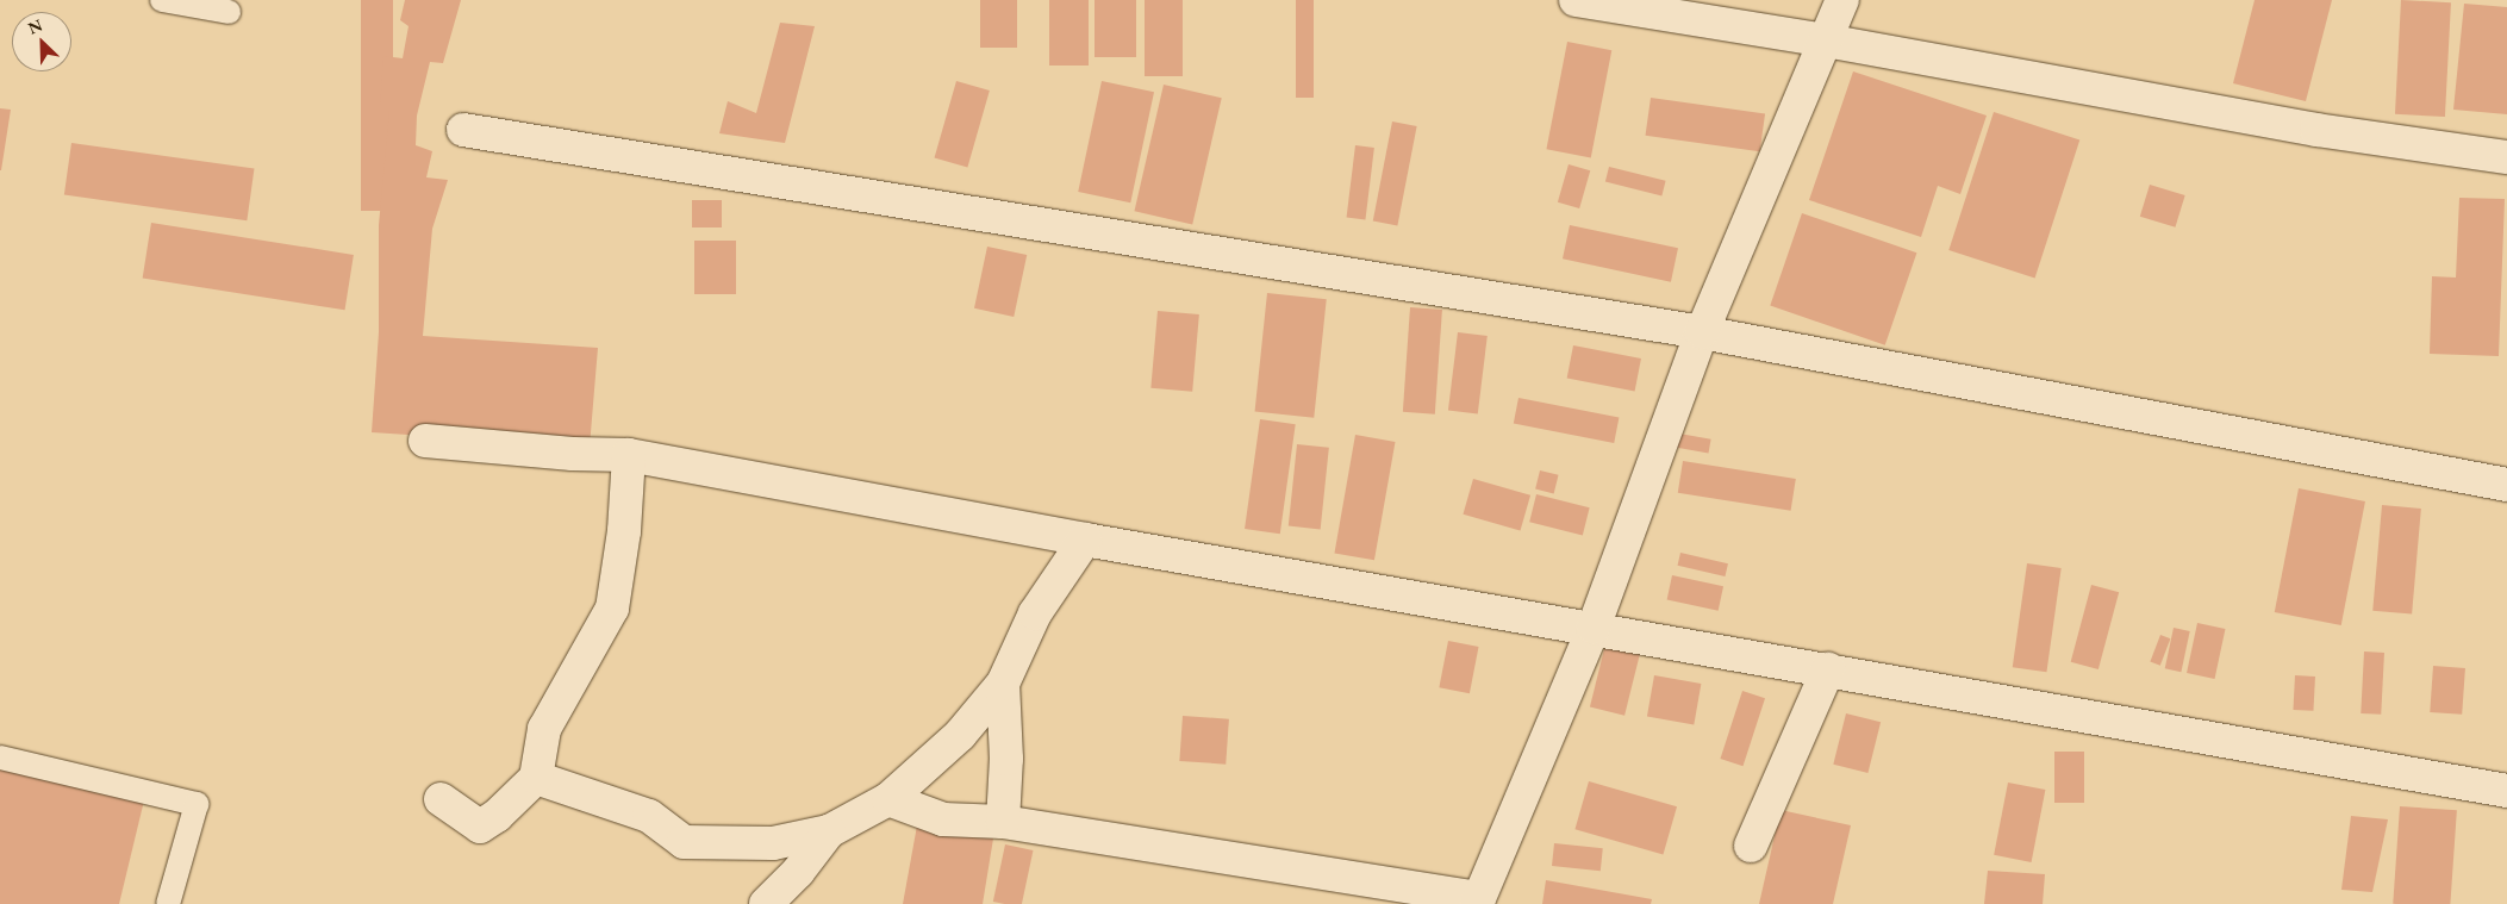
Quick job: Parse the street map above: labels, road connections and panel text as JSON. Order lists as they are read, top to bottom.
{
  "north": "top left"
}
